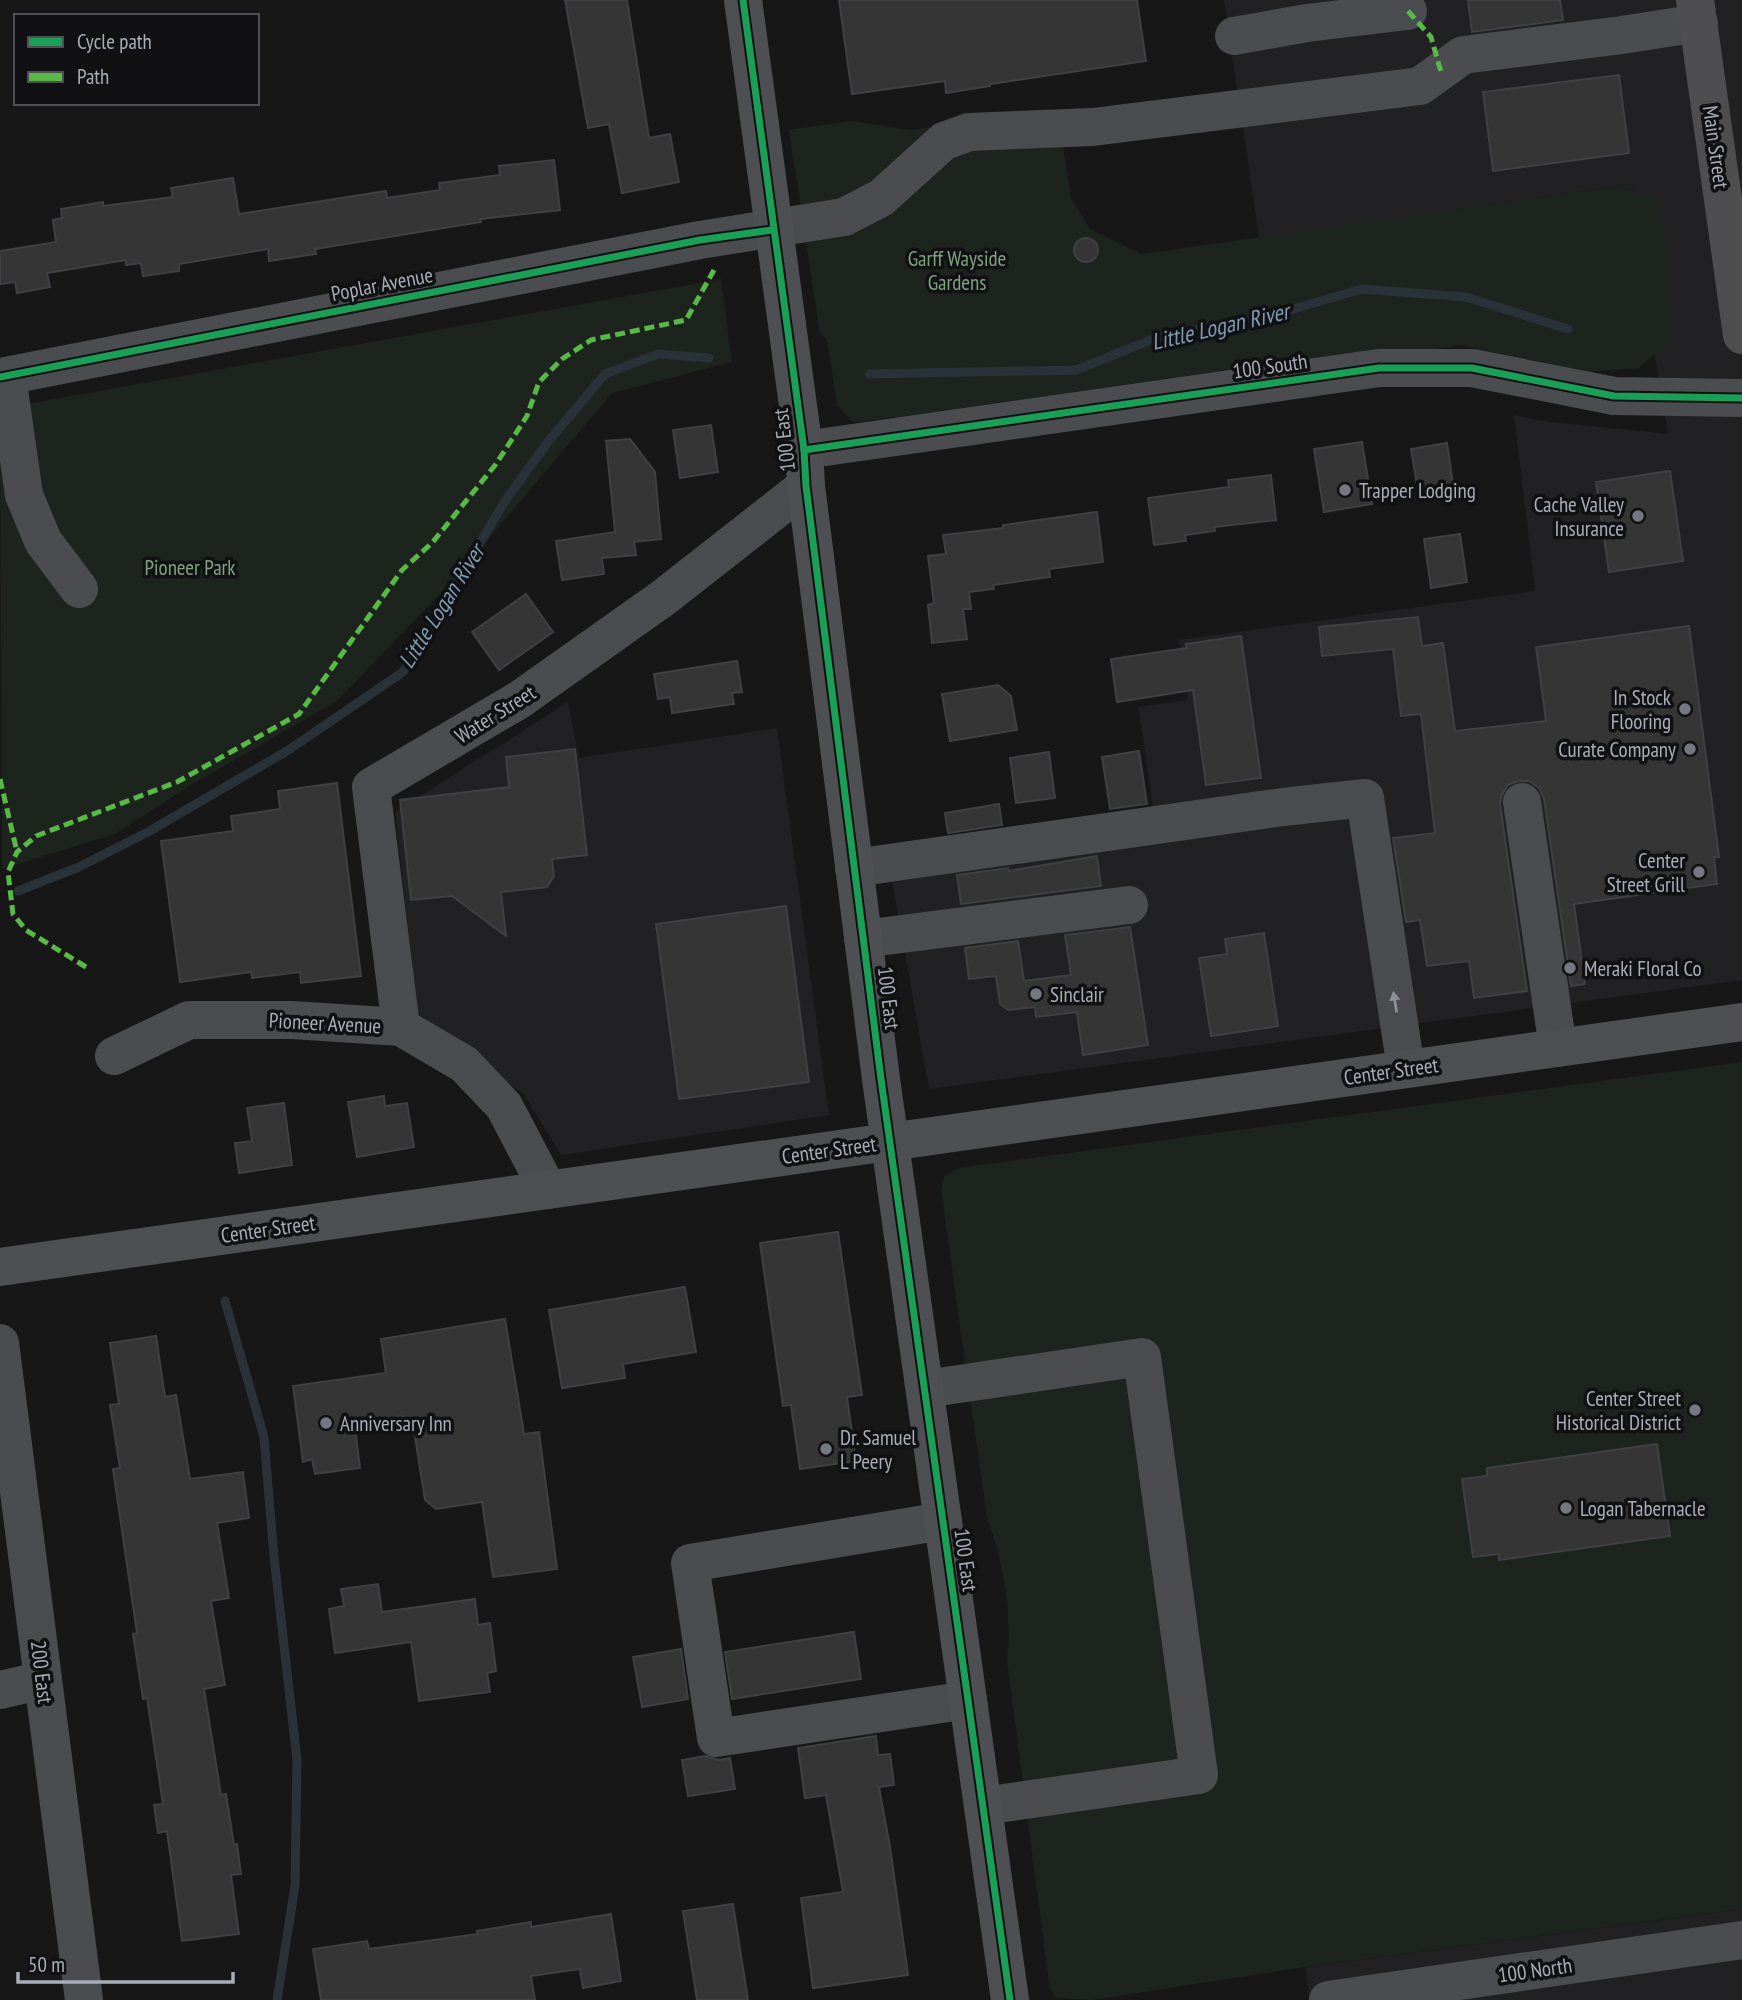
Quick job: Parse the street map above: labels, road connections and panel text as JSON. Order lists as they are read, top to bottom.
{
  "streets": {
    "highway": ["Main Street"],
    "main road": ["100 East", "Center Street"],
    "street": [
      "Poplar Avenue",
      "100 South",
      "Water Street",
      "Pioneer Avenue",
      "200 East",
      "100 North"
    ]
  },
  "crossings": [
    ["Main Street", "Poplar Avenue"],
    ["Poplar Avenue", "100 East"],
    ["100 South", "100 East"],
    ["100 South", "Water Street"],
    ["100 East", "Water Street"],
    ["100 East", "Center Street"],
    ["Water Street", "Pioneer Avenue"],
    ["Pioneer Avenue", "Center Street"]
  ],
  "water": ["Little Logan River"],
  "parks": ["Garff Wayside Gardens", "Pioneer Park"],
  "places": [
    "Trapper Lodging",
    "Cache Valley Insurance",
    "In Stock Flooring",
    "Curate Company",
    "Center Street Grill",
    "Meraki Floral Co",
    "Sinclair",
    "Center Street Historical District",
    "Anniversary Inn",
    "Dr. Samuel L Peery",
    "Logan Tabernacle"
  ],
  "legend": ["Cycle path", "Path"],
  "scale_bar": "50 m"
}
